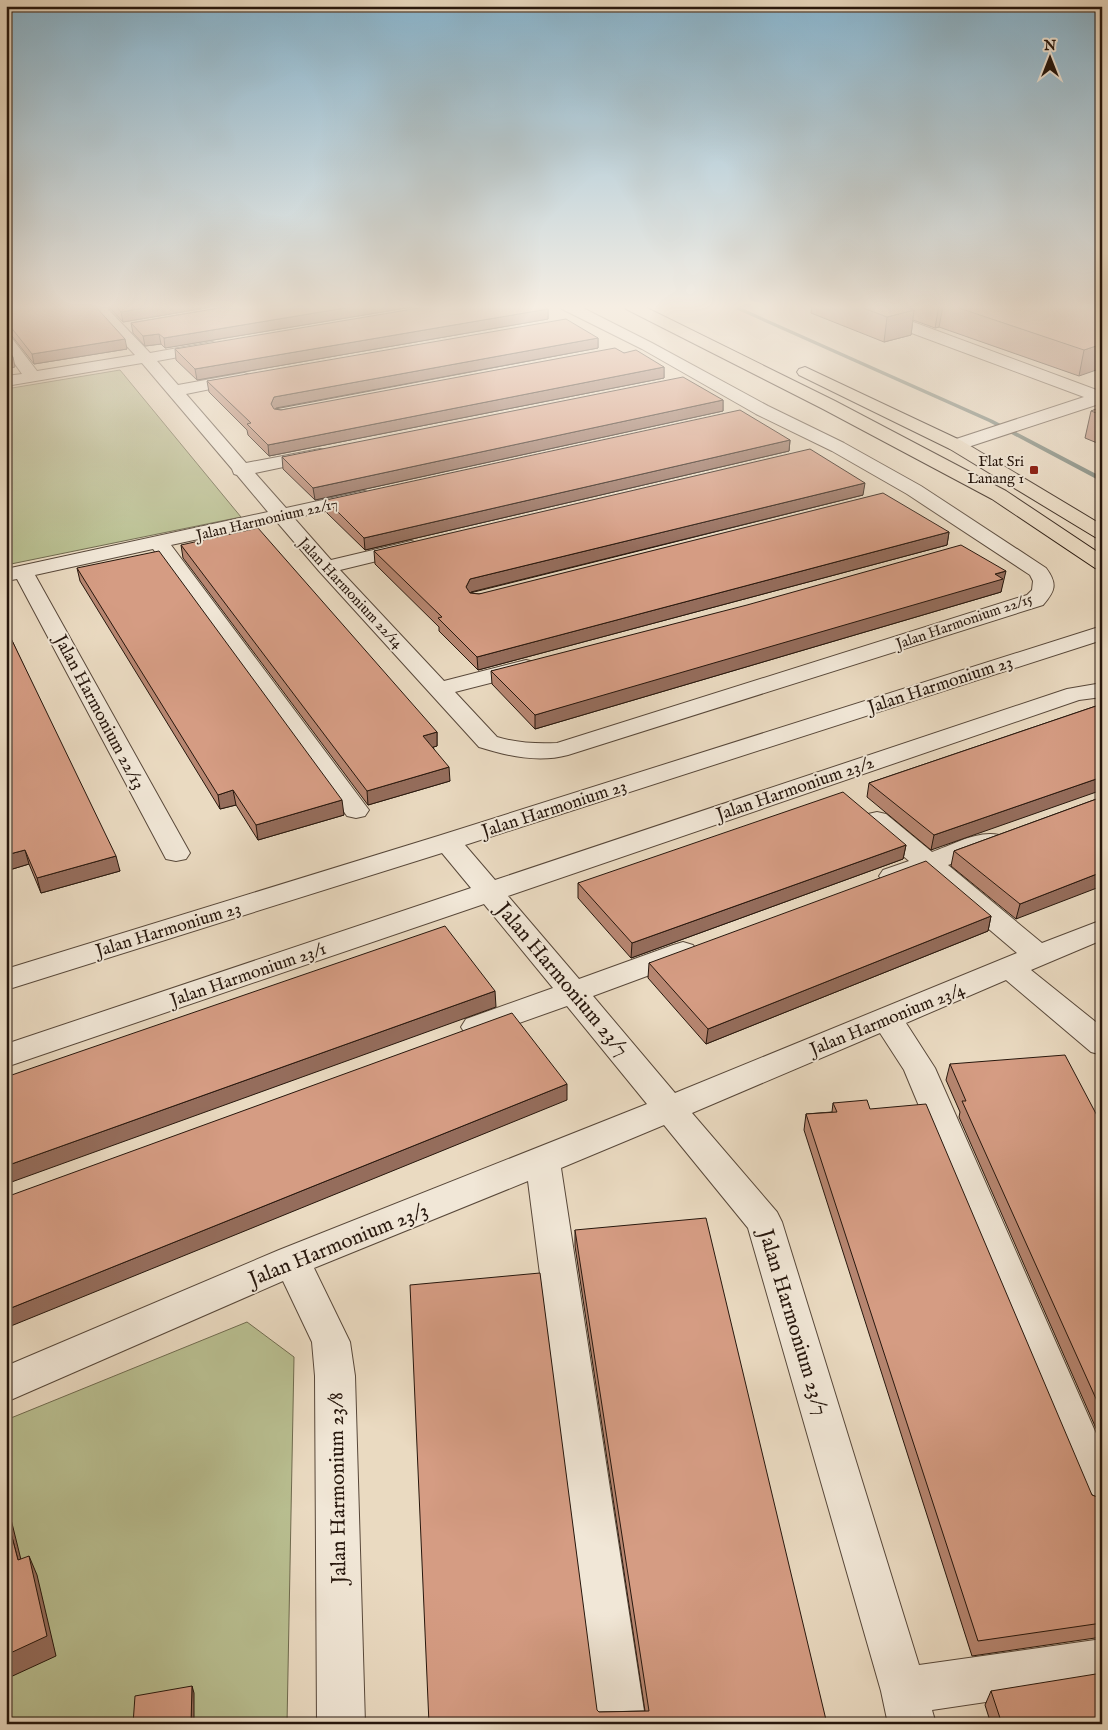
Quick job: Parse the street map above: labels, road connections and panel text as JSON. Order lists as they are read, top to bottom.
{
  "streets": {
    "street": [
      "Jalan Harmonium 22/17",
      "Jalan Harmonium 22/14",
      "Jalan Harmonium 22/15",
      "Jalan Harmonium 23",
      "Jalan Harmonium 22/13",
      "Jalan Harmonium 23/2",
      "Jalan Harmonium 23/1",
      "Jalan Harmonium 23/7",
      "Jalan Harmonium 23/4",
      "Jalan Harmonium 23/3",
      "Jalan Harmonium 23/8"
    ]
  },
  "crossings": [
    ["Jalan Harmonium 22/17", "Jalan Harmonium 22/14"],
    ["Jalan Harmonium 22/17", "Jalan Harmonium 22/13"],
    ["Jalan Harmonium 22/14", "Jalan Harmonium 22/15"],
    ["Jalan Harmonium 23", "Jalan Harmonium 23/7"],
    ["Jalan Harmonium 23/2", "Jalan Harmonium 23/1"],
    ["Jalan Harmonium 23/2", "Jalan Harmonium 23/7"],
    ["Jalan Harmonium 23/1", "Jalan Harmonium 23/7"],
    ["Jalan Harmonium 23/7", "Jalan Harmonium 23/4"],
    ["Jalan Harmonium 23/7", "Jalan Harmonium 23/3"],
    ["Jalan Harmonium 23/4", "Jalan Harmonium 23/3"],
    ["Jalan Harmonium 23/3", "Jalan Harmonium 23/8"]
  ],
  "places": {
    "transit": ["Flat Sri Lanang 1"]
  },
  "north": "top"
}
